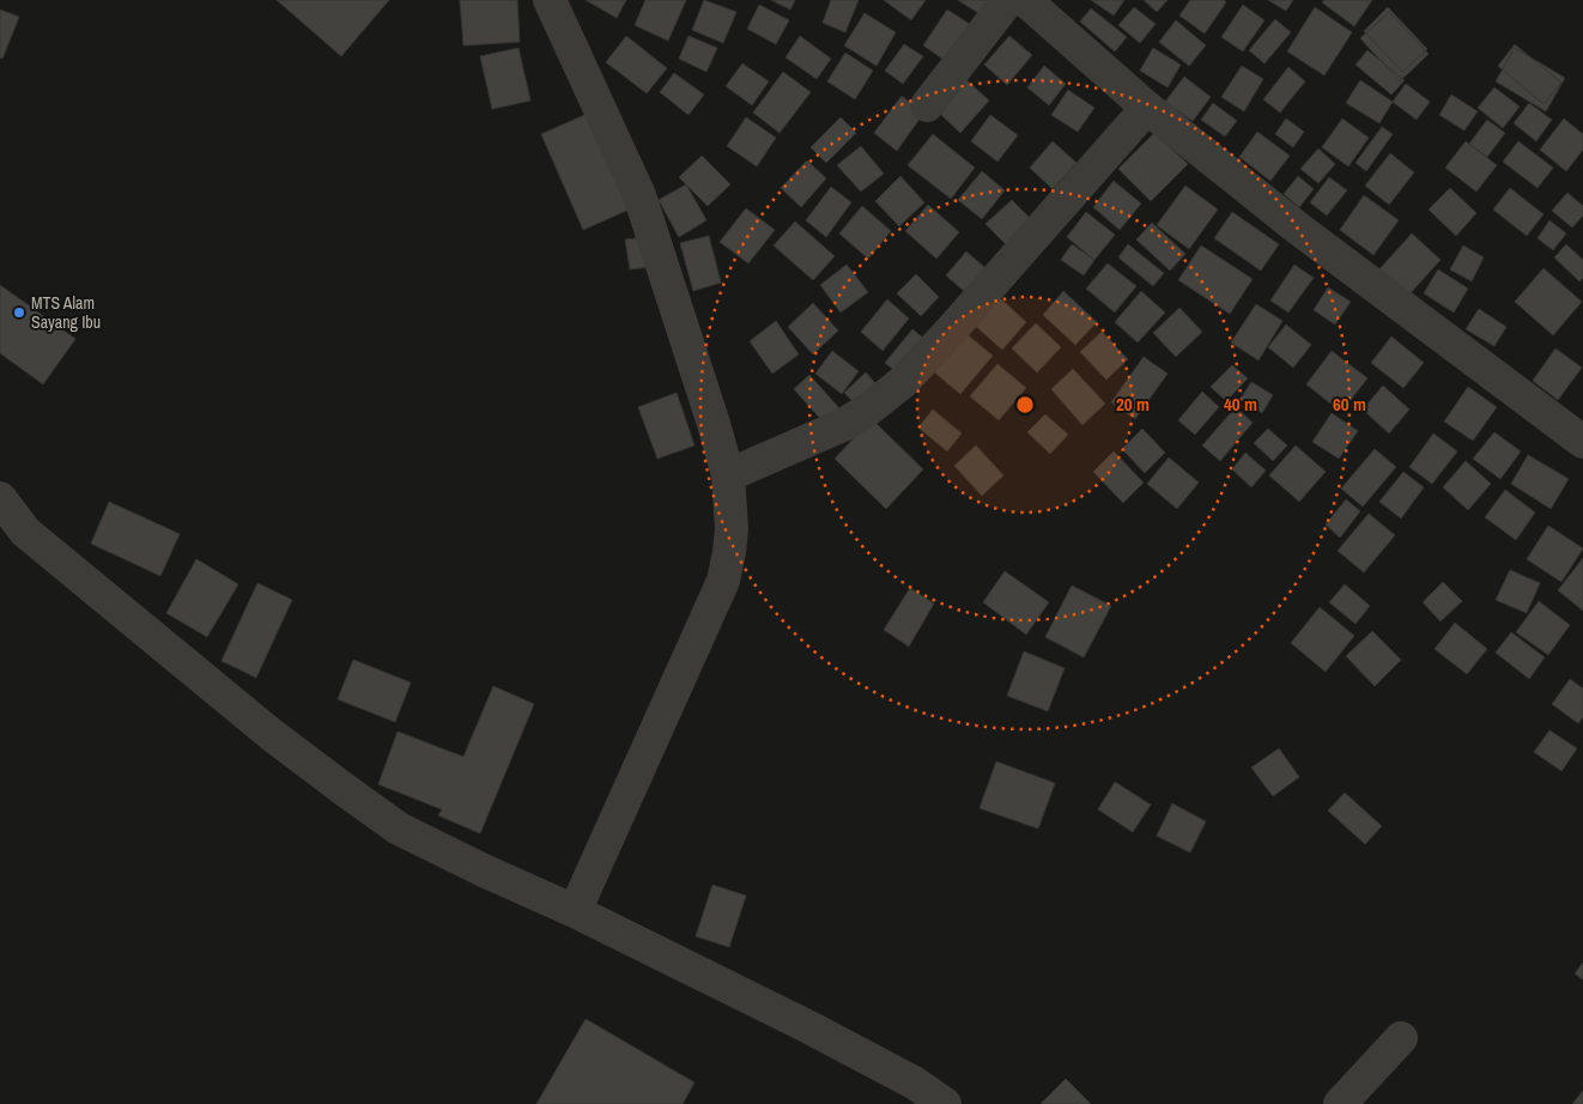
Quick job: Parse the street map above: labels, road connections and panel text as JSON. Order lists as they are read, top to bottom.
{
  "places": ["MTS Alam Sayang Ibu"],
  "rings": ["20 m", "40 m", "60 m"]
}
